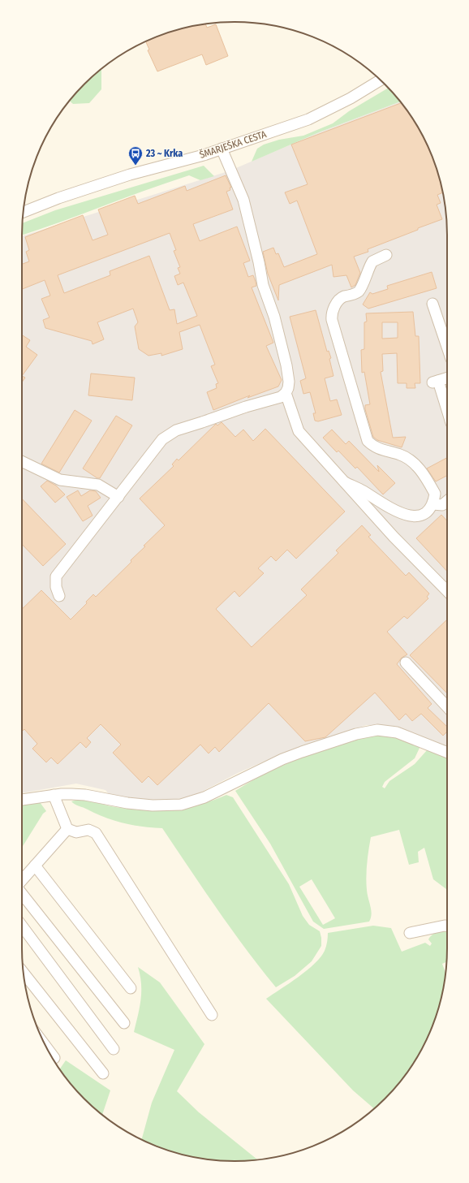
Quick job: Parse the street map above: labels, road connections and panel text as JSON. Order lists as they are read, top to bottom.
{
  "streets": {
    "street": ["ŠMARJEŠKA CESTA"]
  },
  "places": {
    "bus stop": ["23 ~ Krka"]
  }
}
